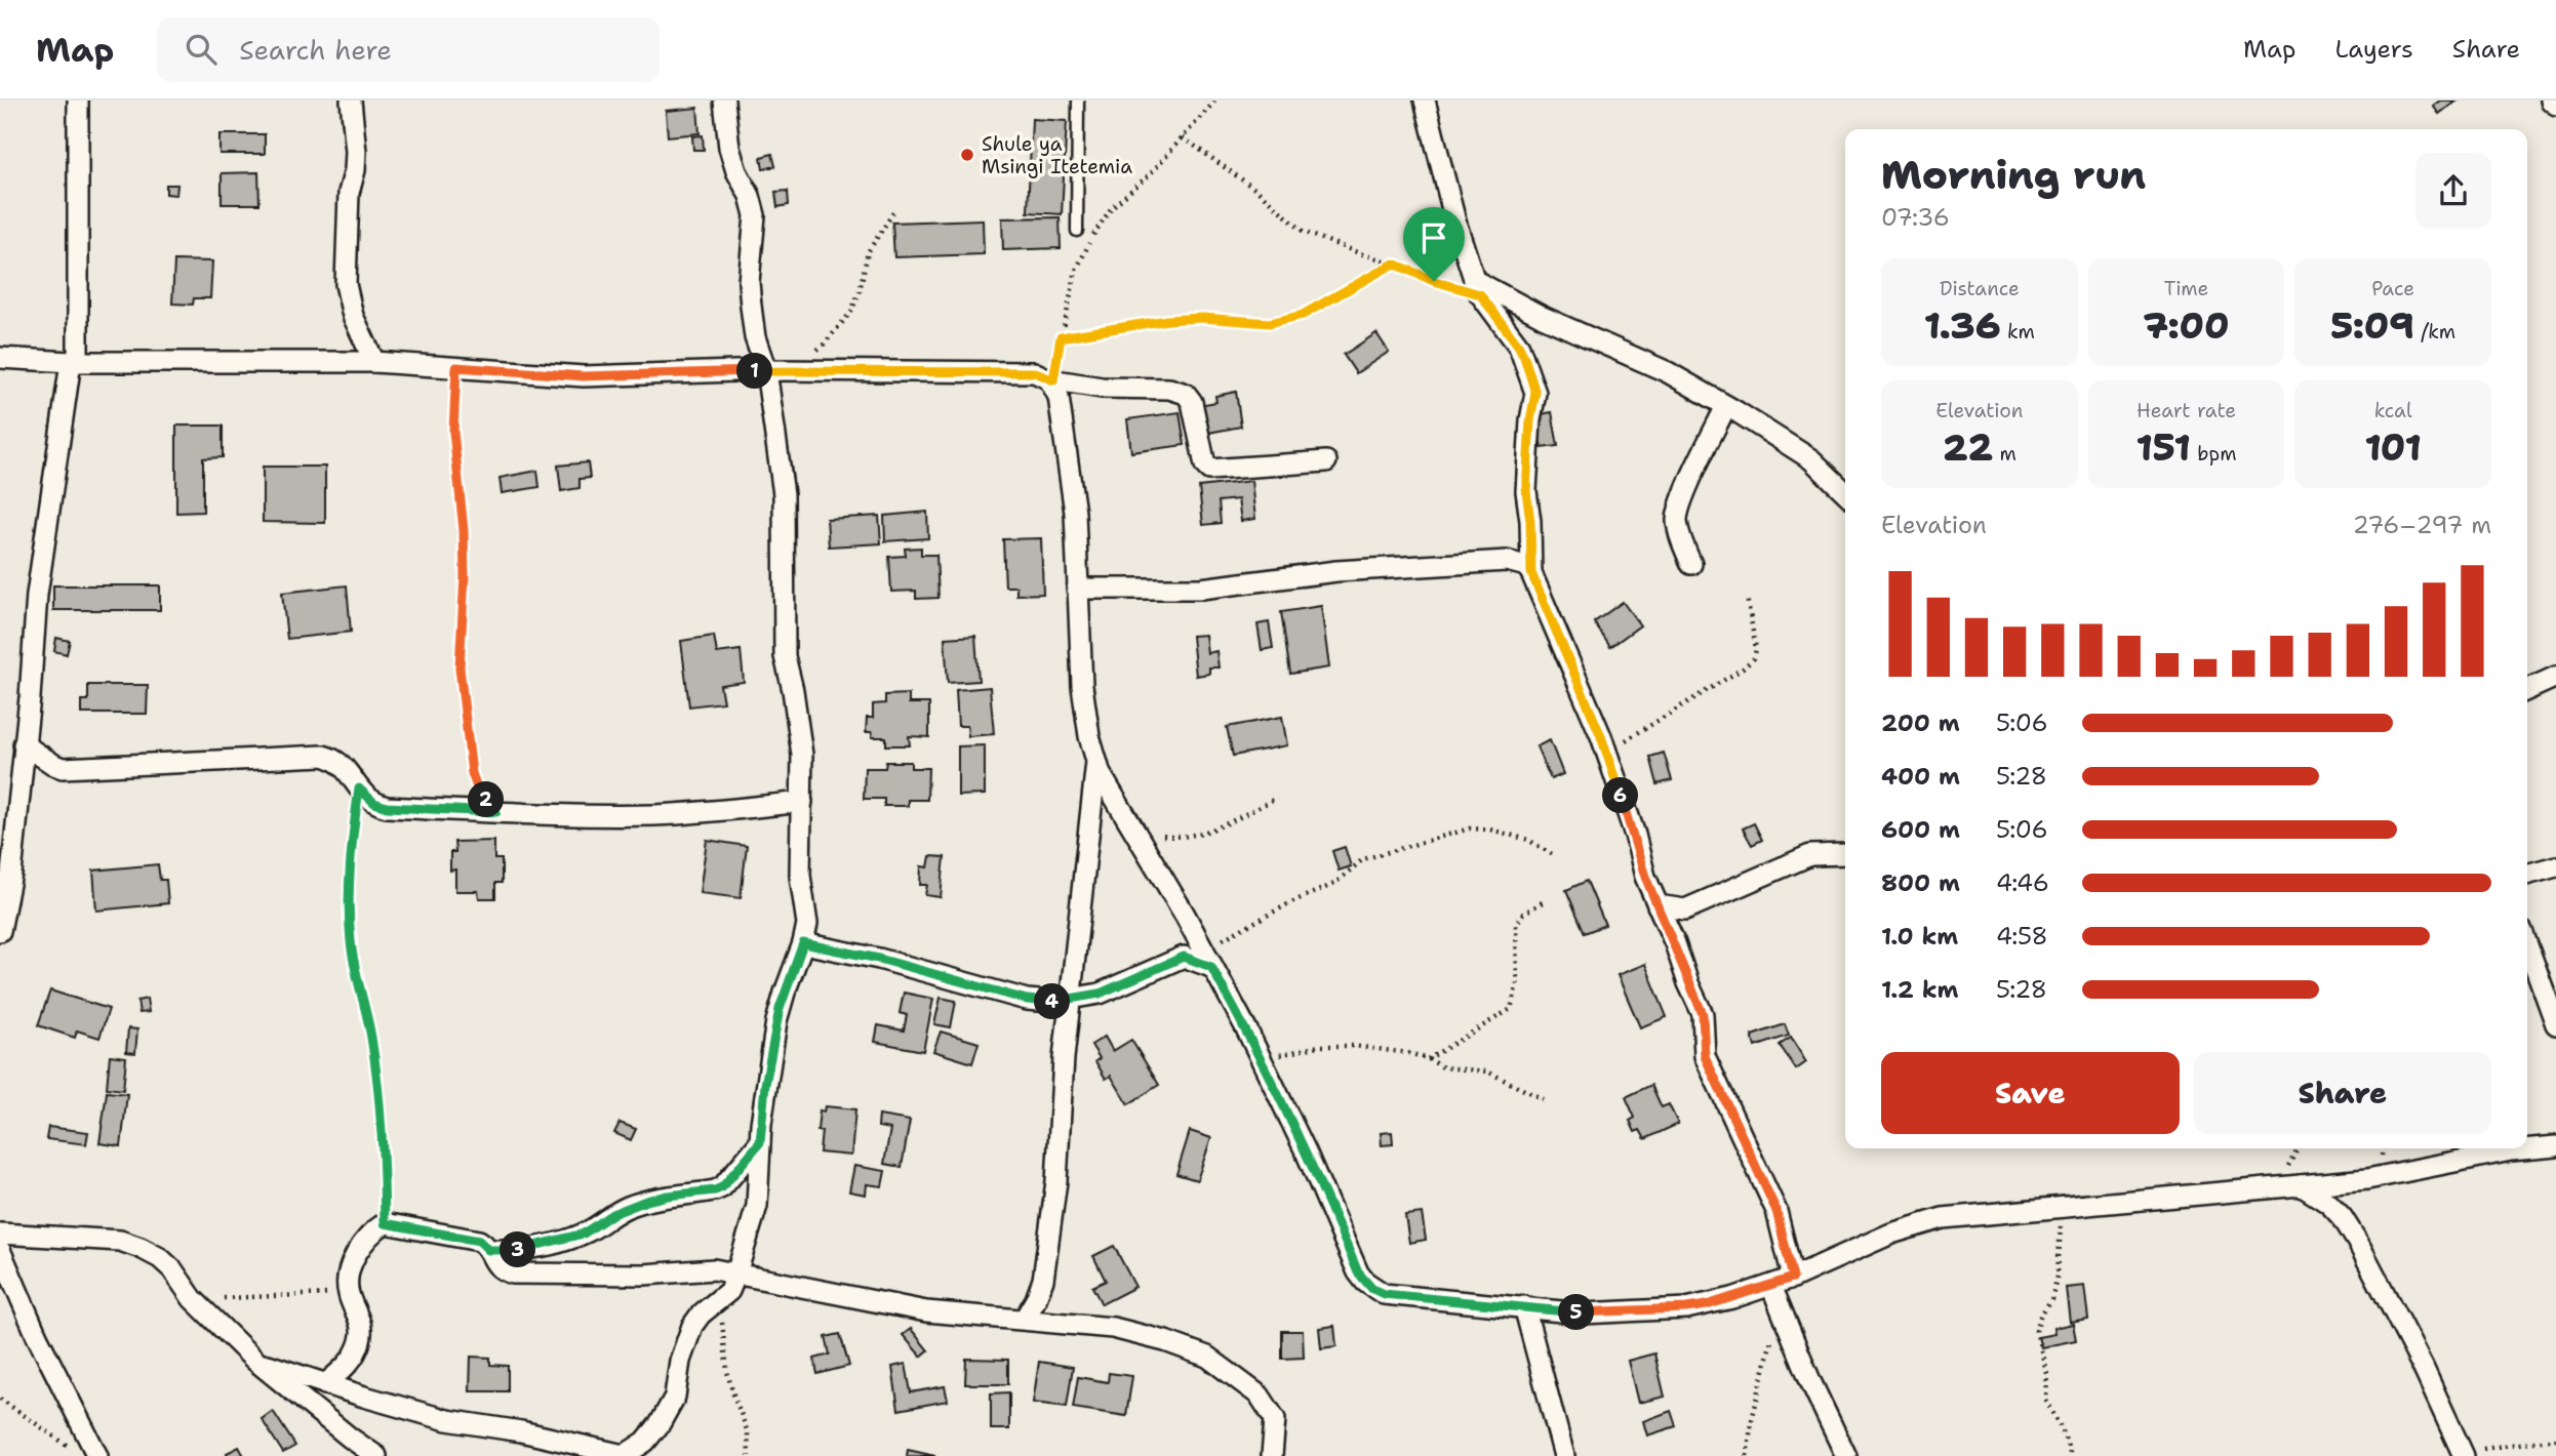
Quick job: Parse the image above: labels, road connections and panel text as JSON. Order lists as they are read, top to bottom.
{
  "places": ["Shule ya Msingi Itetemia"],
  "page": {
    "header": "Map",
    "search": "Search here",
    "nav": ["Map", "Layers", "Share"],
    "heading": ["Morning run", "07:36"],
    "stats": [
      ["Distance", "1.36 km"],
      ["Time", "7:00"],
      ["Pace", "5:09 /km"],
      ["Elevation", "22 m"],
      ["Heart rate", "151 bpm"],
      ["kcal", "101"]
    ],
    "pins": [
      "1",
      "6",
      "2",
      "4",
      "3",
      "5"
    ],
    "chart": ["Elevation", "276–297 m"],
    "list": [
      {
        "name": "200 m",
        "note": "5:06"
      },
      {
        "name": "400 m",
        "note": "5:28"
      },
      {
        "name": "600 m",
        "note": "5:06"
      },
      {
        "name": "800 m",
        "note": "4:46"
      },
      {
        "name": "1.0 km",
        "note": "4:58"
      },
      {
        "name": "1.2 km",
        "note": "5:28"
      }
    ],
    "buttons": ["Save", "Share"]
  }
}
